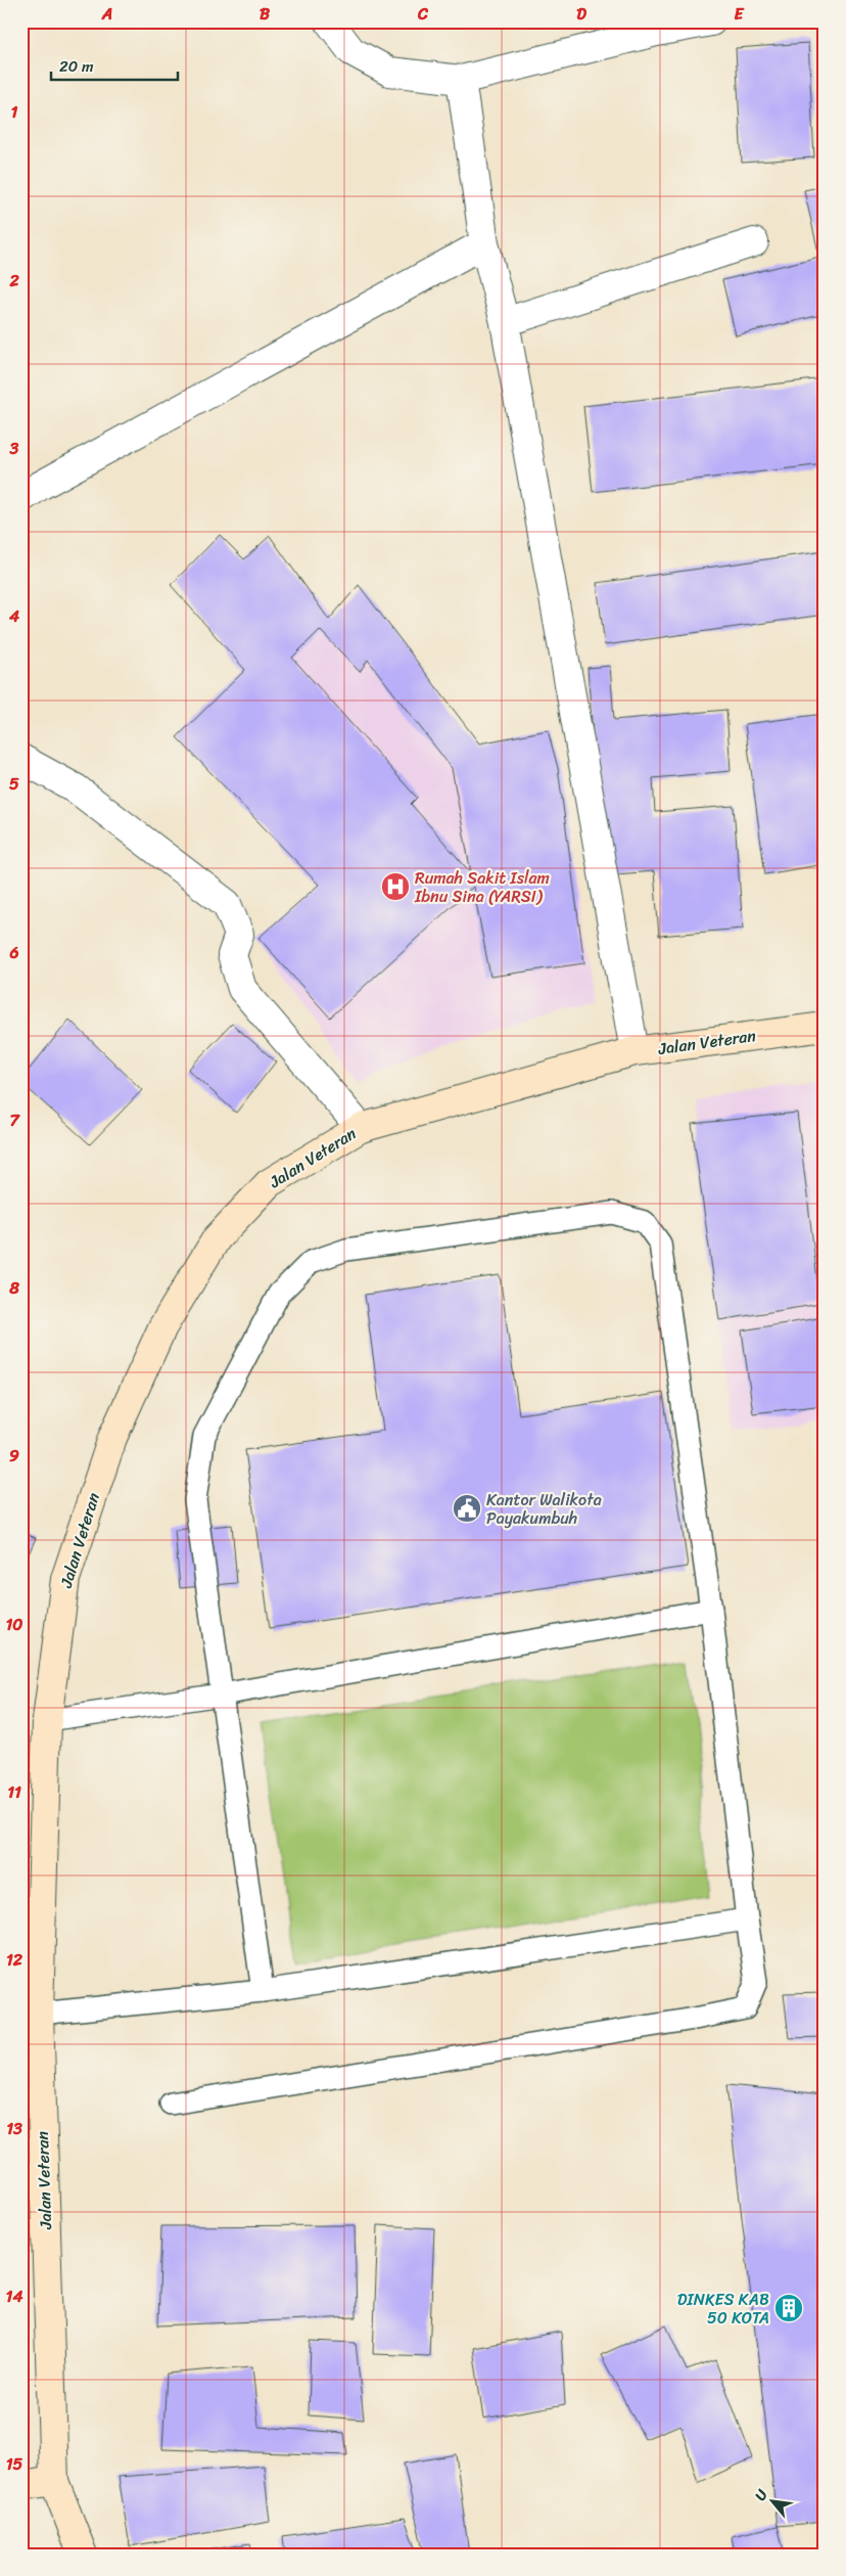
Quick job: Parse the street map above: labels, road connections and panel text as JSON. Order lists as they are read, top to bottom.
{
  "streets": {
    "main road": ["Jalan Veteran"]
  },
  "places": {
    "hospital": ["Rumah Sakit Islam Ibnu Sina (YARSI)"],
    "public building": ["Kantor Walikota Payakumbuh"],
    "building": ["DINKES KAB 50 KOTA"]
  },
  "scale_bar": "20 m",
  "north": "top left",
  "grid": {
    "columns": [
      "A",
      "B",
      "C",
      "D",
      "E"
    ],
    "rows": [
      "1",
      "2",
      "3",
      "4",
      "5",
      "6",
      "7",
      "8",
      "9",
      "10",
      "11",
      "12",
      "13",
      "14",
      "15"
    ]
  }
}
